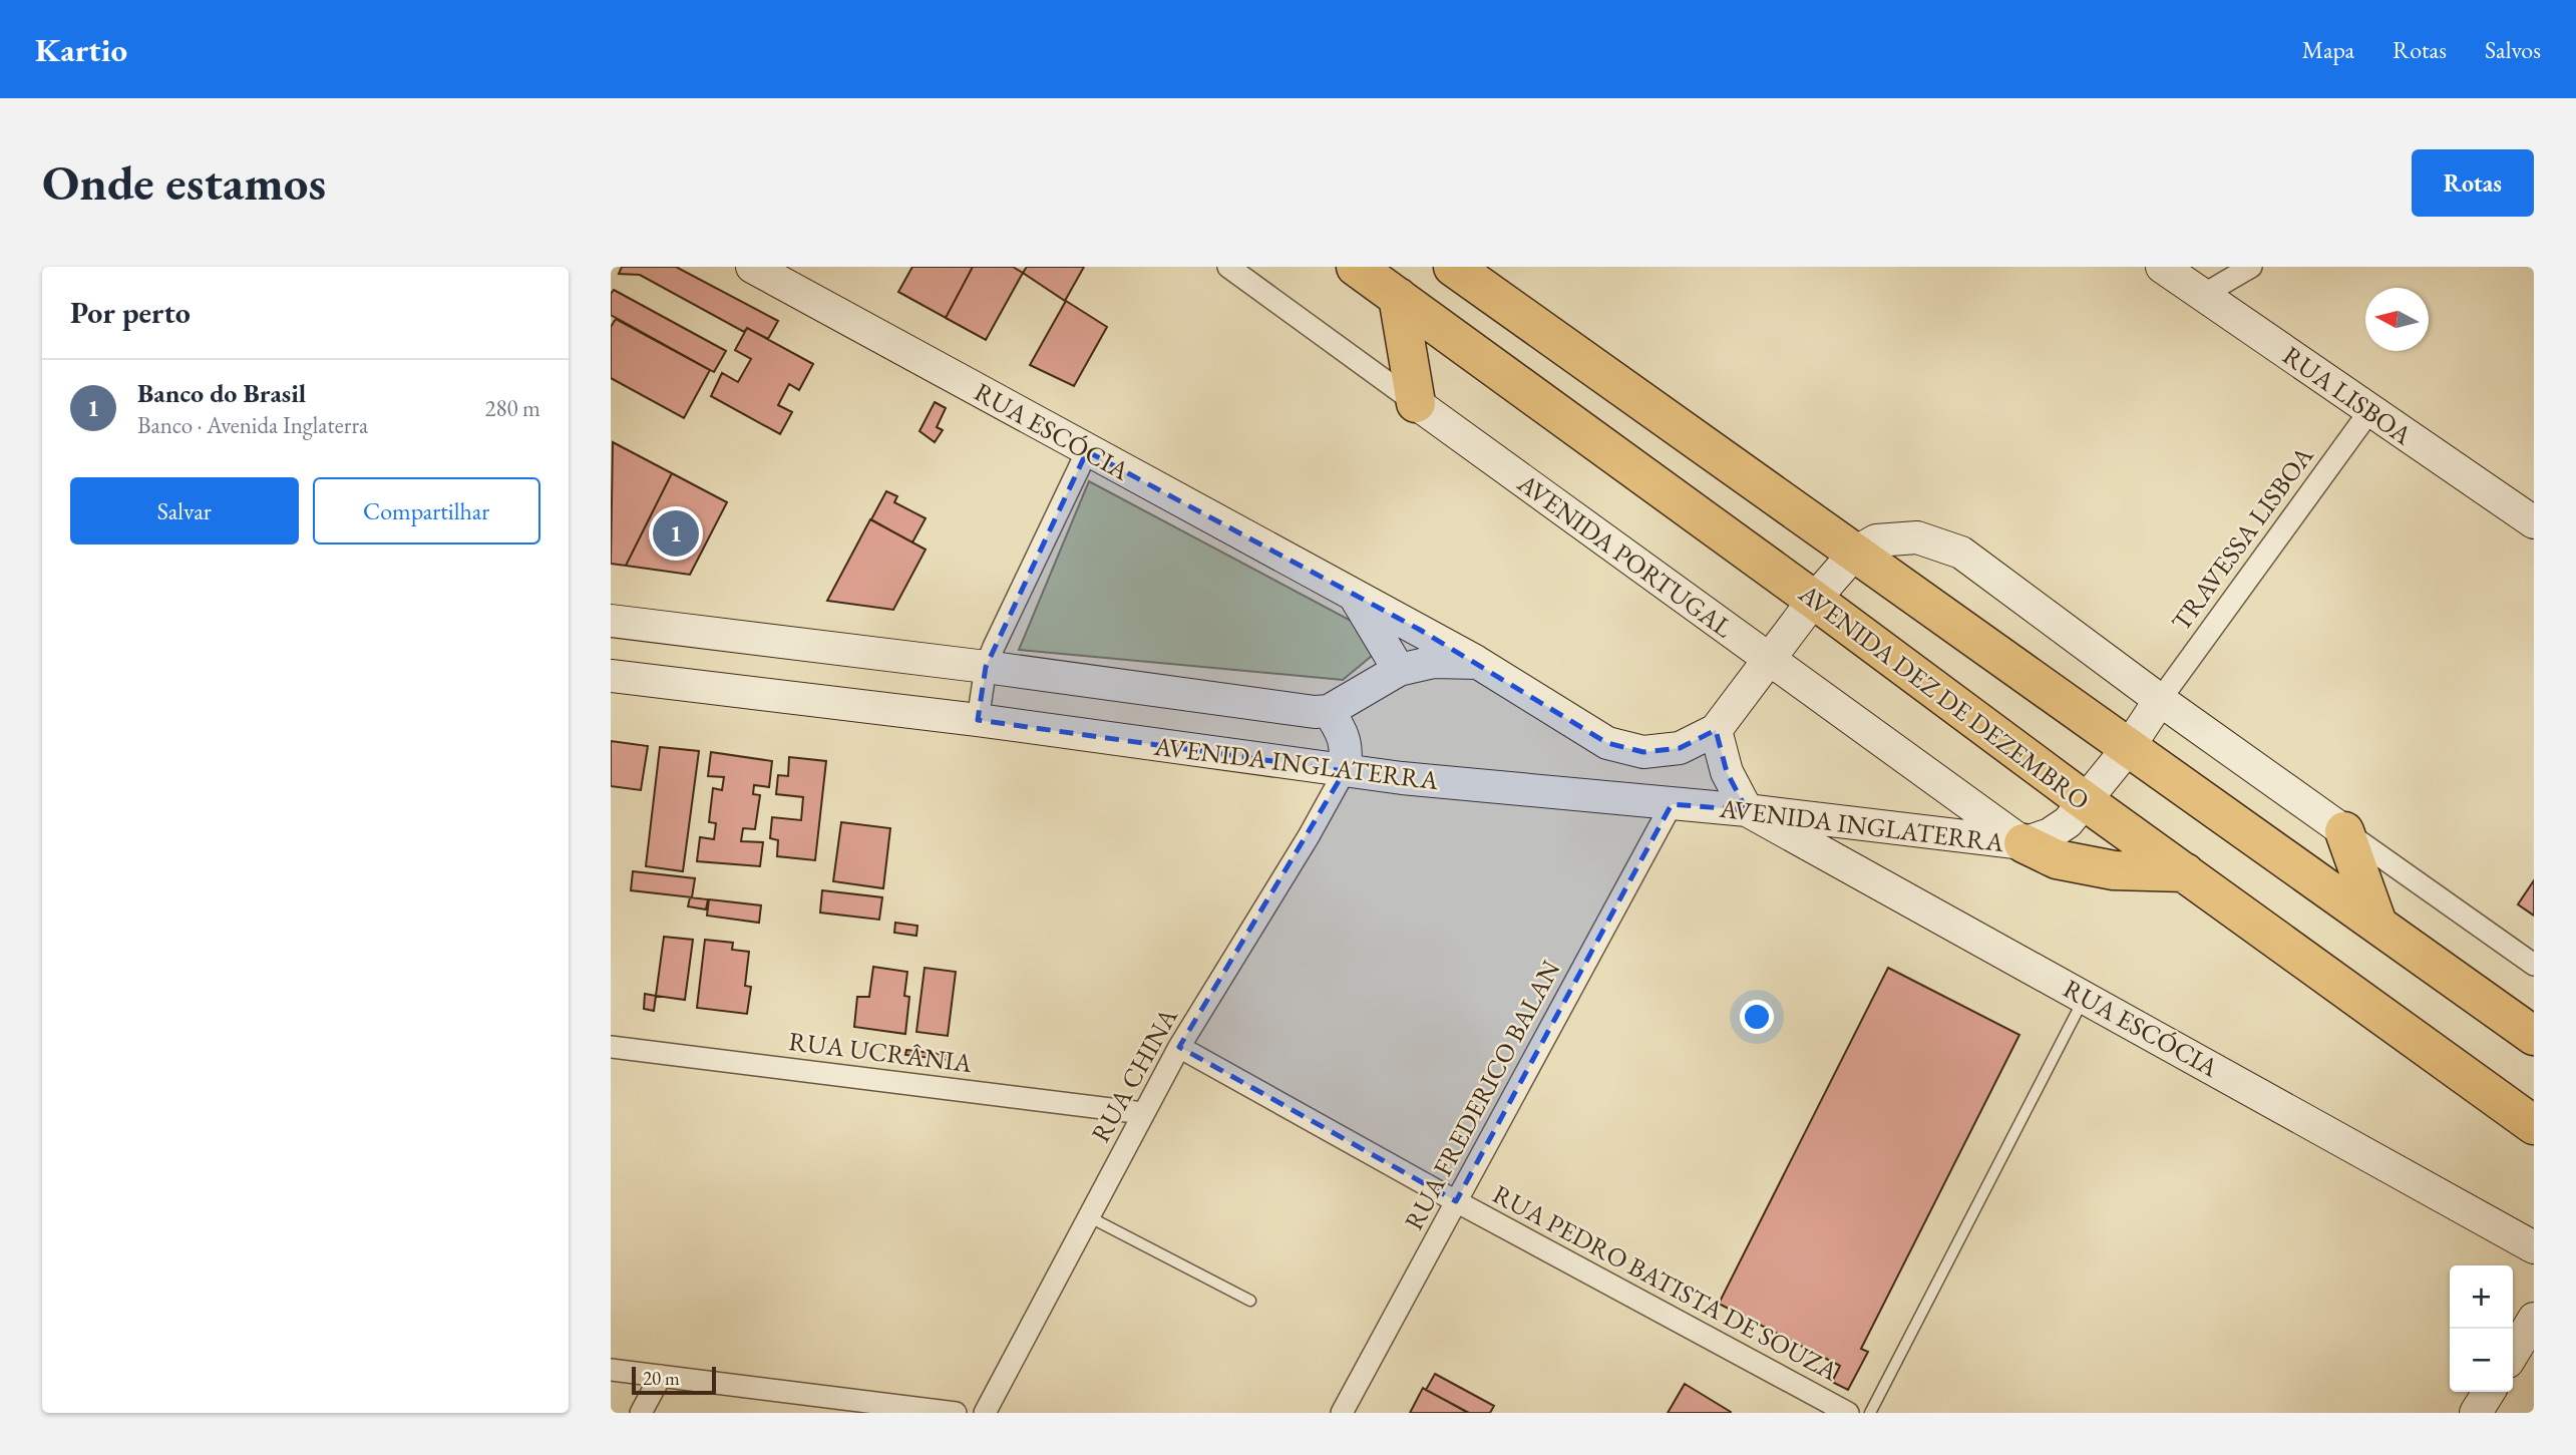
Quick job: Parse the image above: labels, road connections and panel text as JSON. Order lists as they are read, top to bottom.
{
  "streets": {
    "highway": ["AVENIDA DEZ DE DEZEMBRO"],
    "main road": [
      "RUA LISBOA",
      "RUA ESCÓCIA",
      "AVENIDA PORTUGAL",
      "AVENIDA INGLATERRA"
    ],
    "street": [
      "TRAVESSA LISBOA",
      "RUA UCRÂNIA",
      "RUA CHINA",
      "RUA FREDERICO BALAN",
      "RUA PEDRO BATISTA DE SOUZA"
    ]
  },
  "crossings": [
    ["RUA LISBOA", "TRAVESSA LISBOA"],
    ["RUA ESCÓCIA", "AVENIDA INGLATERRA"],
    ["TRAVESSA LISBOA", "AVENIDA INGLATERRA"],
    ["AVENIDA PORTUGAL", "AVENIDA INGLATERRA"],
    ["AVENIDA DEZ DE DEZEMBRO", "AVENIDA INGLATERRA"],
    ["AVENIDA INGLATERRA", "RUA CHINA"],
    ["AVENIDA INGLATERRA", "RUA FREDERICO BALAN"],
    ["RUA UCRÂNIA", "RUA CHINA"],
    ["RUA CHINA", "RUA PEDRO BATISTA DE SOUZA"],
    ["RUA FREDERICO BALAN", "RUA PEDRO BATISTA DE SOUZA"]
  ],
  "scale_bar": "20 m",
  "north": "left",
  "page": {
    "header": "Kartio",
    "nav": ["Mapa", "Rotas", "Salvos"],
    "buttons": [
      "Rotas",
      ["Salvar", "Compartilhar"]
    ],
    "title": "Onde estamos",
    "heading": "Por perto",
    "list": [
      {
        "mark": "1",
        "name": "Banco do Brasil",
        "note": "Banco · Avenida Inglaterra",
        "value": "280 m"
      }
    ],
    "pins": "1",
    "map_buttons": ["+", "−"],
    "scale": "20 m"
  }
}
